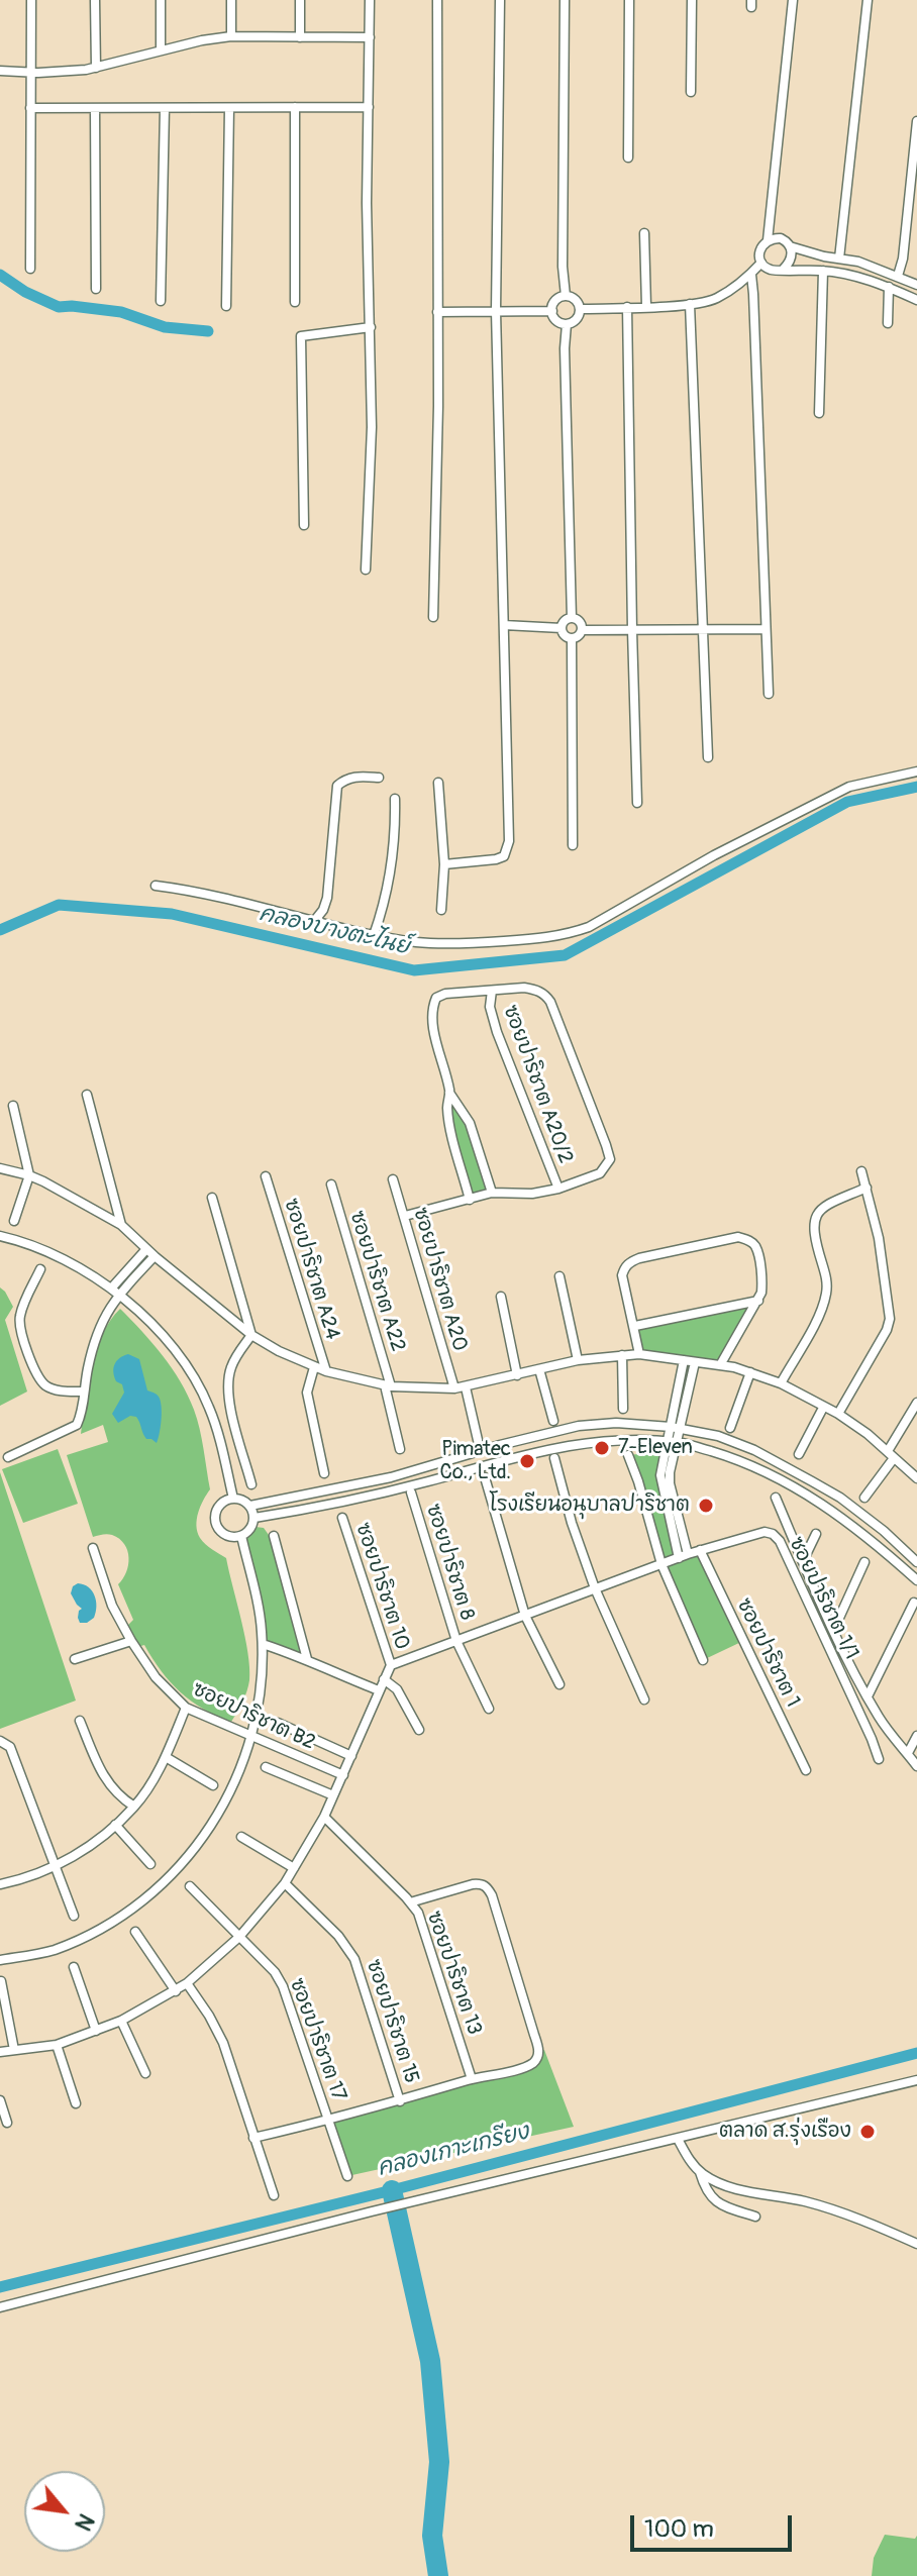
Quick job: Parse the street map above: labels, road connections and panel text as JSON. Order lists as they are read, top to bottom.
{
  "streets": {
    "street": [
      "ซอยปาริชาต A20/2",
      "ซอยปาริชาต A24",
      "ซอยปาริชาต A20",
      "ซอยปาริชาต A22",
      "ซอยปาริชาต 8",
      "ซอยปาริชาต 10",
      "ซอยปาริชาต 1/1",
      "ซอยปาริชาต 1",
      "ซอยปาริชาต B2",
      "ซอยปาริชาต 13",
      "ซอยปาริชาต 15",
      "ซอยปาริชาต 17"
    ]
  },
  "crossings": [
    ["ซอยปาริชาต 8", "ซอยปาริชาต 1/1"],
    ["ซอยปาริชาต 10", "ซอยปาริชาต 1/1"],
    ["ซอยปาริชาต 1/1", "ซอยปาริชาต 1"]
  ],
  "water": ["คลองบางตะไนย์", "คลองเกาะเกรียง"],
  "places": [
    "7-Eleven",
    "Pimatec Co., Ltd.",
    "โรงเรียนอนุบาลปาริชาต",
    "ตลาด ส.รุ่งเรือง"
  ],
  "scale_bar": "100 m",
  "north": "bottom right"
}
